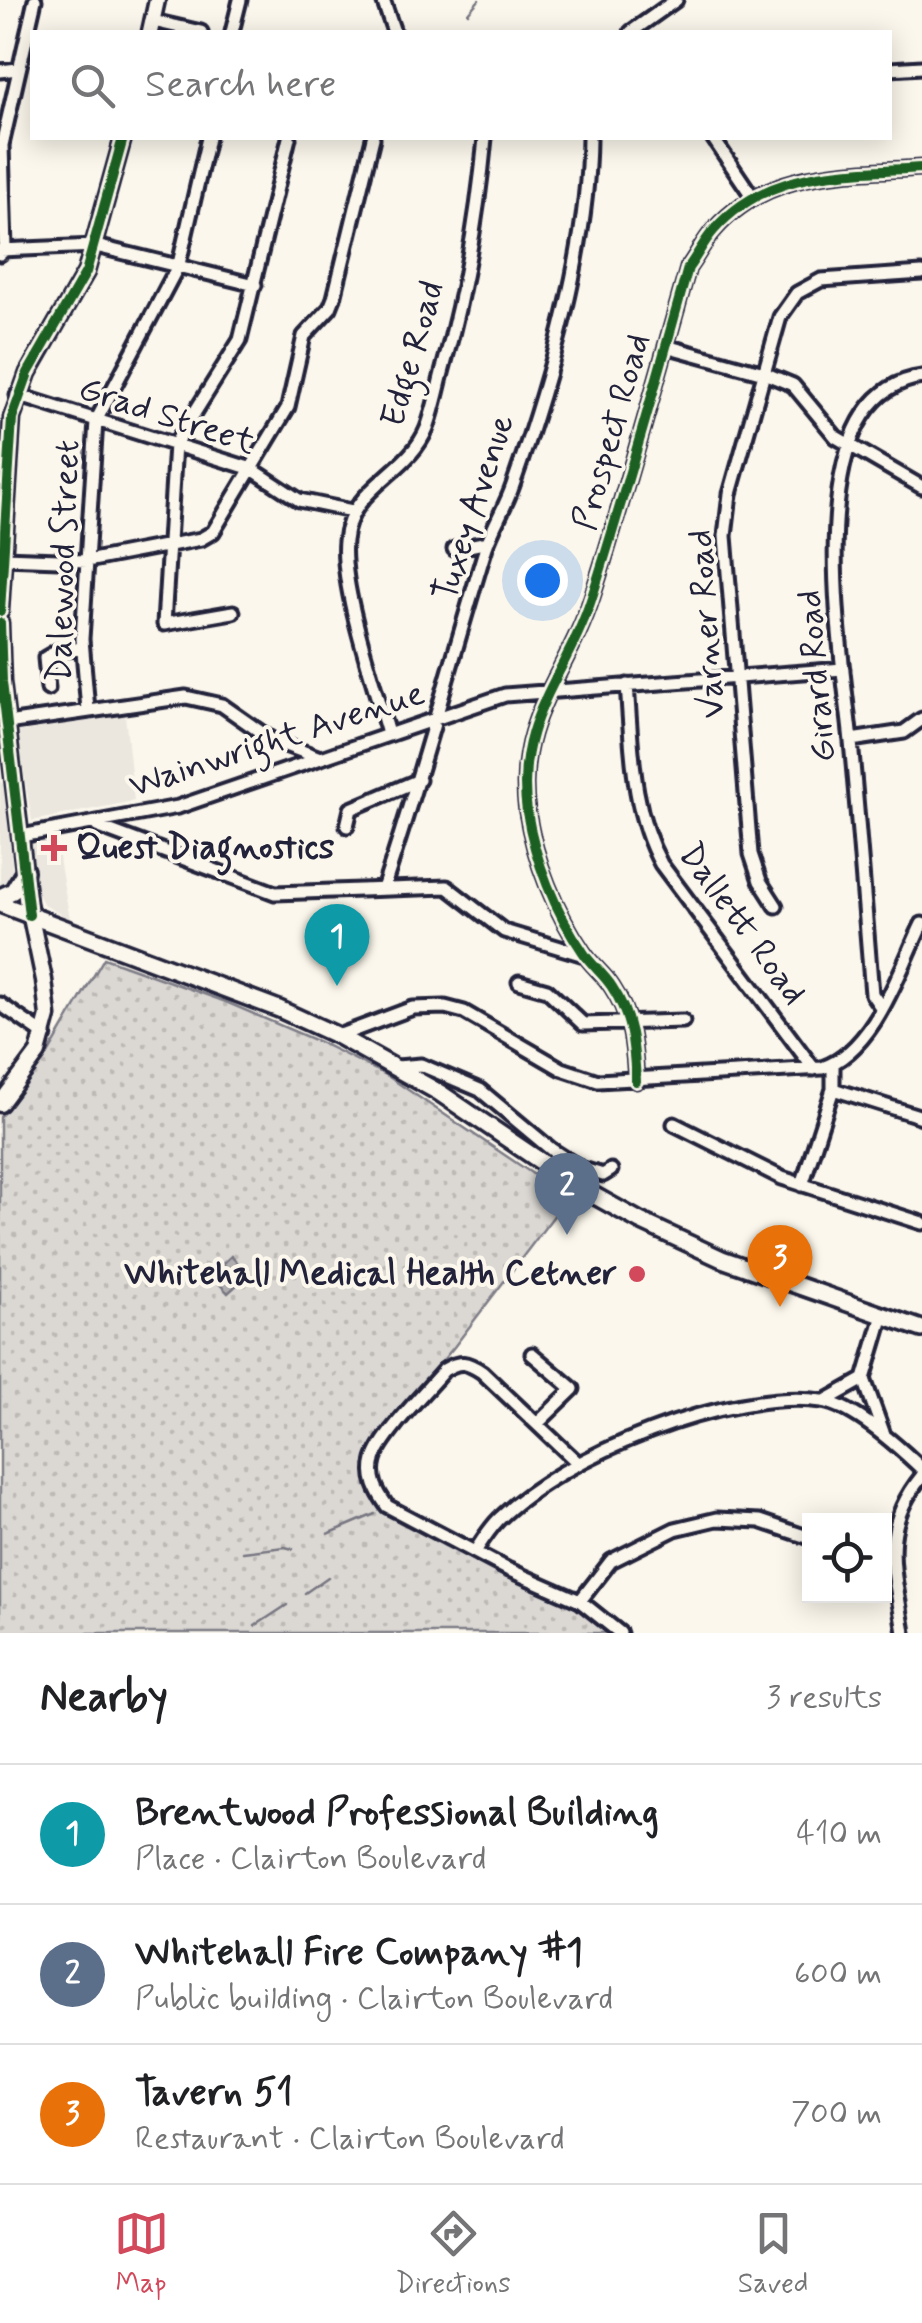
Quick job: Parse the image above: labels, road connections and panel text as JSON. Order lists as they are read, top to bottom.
{
  "streets": {
    "street": [
      "Edge Road",
      "Grad Street",
      "Prospect Road",
      "Tuxey Avenue",
      "Dalewood Street",
      "Varner Road",
      "Girard Road",
      "Wainwright Avenue",
      "Dallett Road"
    ]
  },
  "crossings": [
    ["Edge Road", "Grad Street"],
    ["Grad Street", "Dalewood Street"],
    ["Prospect Road", "Wainwright Avenue"],
    ["Tuxey Avenue", "Wainwright Avenue"],
    ["Varner Road", "Wainwright Avenue"],
    ["Girard Road", "Wainwright Avenue"],
    ["Wainwright Avenue", "Dallett Road"]
  ],
  "places": {
    "health": ["Quest Diagnostics"],
    "other": ["Whitehall Medical Health Cetner"]
  },
  "page": {
    "search": "Search here",
    "pins": ["1", "2", "3"],
    "heading": ["Nearby", "3 results"],
    "list": [
      {
        "mark": "1",
        "name": "Brentwood Professional Building",
        "note": "Place · Clairton Boulevard",
        "value": "410 m"
      },
      {
        "mark": "2",
        "name": "Whitehall Fire Company #1",
        "note": "Public building · Clairton Boulevard",
        "value": "600 m"
      },
      {
        "mark": "3",
        "name": "Tavern 51",
        "note": "Restaurant · Clairton Boulevard",
        "value": "700 m"
      }
    ],
    "nav": ["Map", "Directions", "Saved"]
  }
}
